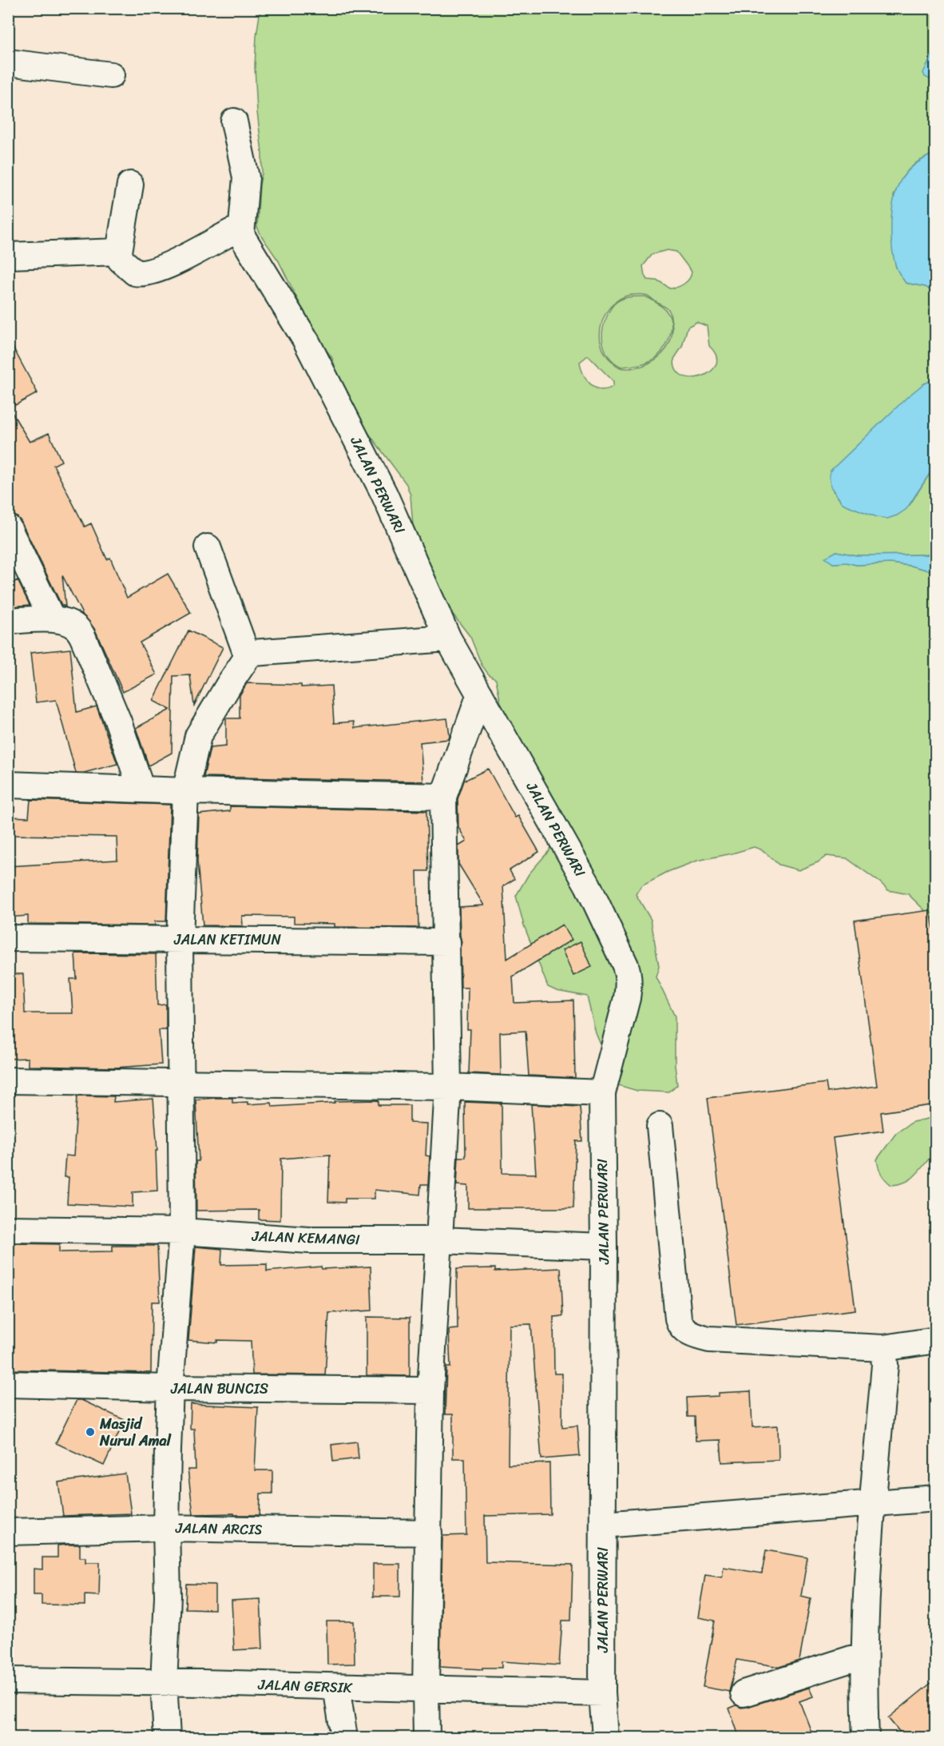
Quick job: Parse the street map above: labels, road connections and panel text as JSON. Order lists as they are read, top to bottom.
{
  "streets": {
    "street": [
      "JALAN PERWARI",
      "JALAN KETIMUN",
      "JALAN KEMANGI",
      "JALAN BUNCIS",
      "JALAN ARCIS",
      "JALAN GERSIK"
    ]
  },
  "crossings": [
    ["JALAN PERWARI", "JALAN KEMANGI"],
    ["JALAN PERWARI", "JALAN GERSIK"]
  ],
  "places": ["Masjid Nurul Amal"]
}
